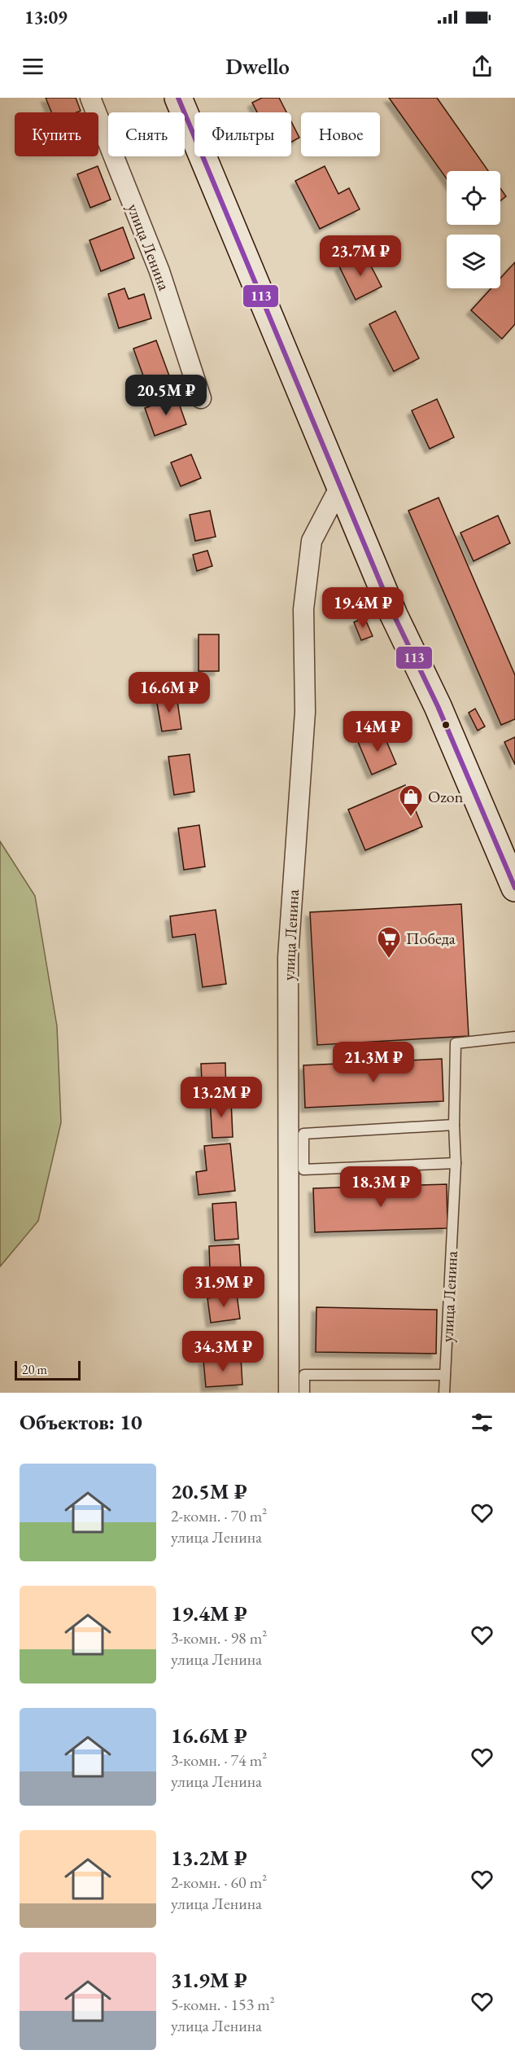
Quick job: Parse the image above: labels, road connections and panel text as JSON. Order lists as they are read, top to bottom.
{
  "streets": {
    "street": ["улица Ленина"]
  },
  "places": {
    "shop": ["Ozon"],
    "supermarket": ["Победа"]
  },
  "lines": ["transit line 113"],
  "scale_bar": "20 m",
  "page": {
    "status": "13:09",
    "header": "Dwello",
    "chip": [
      "Купить",
      "Снять",
      "Фильтры",
      "Новое"
    ],
    "price": [
      "23.7M ₽",
      "20.5M ₽",
      "19.4M ₽",
      "16.6M ₽",
      "14M ₽",
      "21.3M ₽",
      "13.2M ₽",
      "18.3M ₽",
      "31.9M ₽",
      "34.3M ₽"
    ],
    "scale": "20 m",
    "heading": "Объектов: 10",
    "list": [
      {
        "name": "20.5M ₽",
        "note": "2-комн. · 70 m² · улица Ленина"
      },
      {
        "name": "19.4M ₽",
        "note": "3-комн. · 98 m² · улица Ленина"
      },
      {
        "name": "16.6M ₽",
        "note": "3-комн. · 74 m² · улица Ленина"
      },
      {
        "name": "13.2M ₽",
        "note": "2-комн. · 60 m² · улица Ленина"
      },
      {
        "name": "31.9M ₽",
        "note": "5-комн. · 153 m² · улица Ленина"
      }
    ]
  }
}
